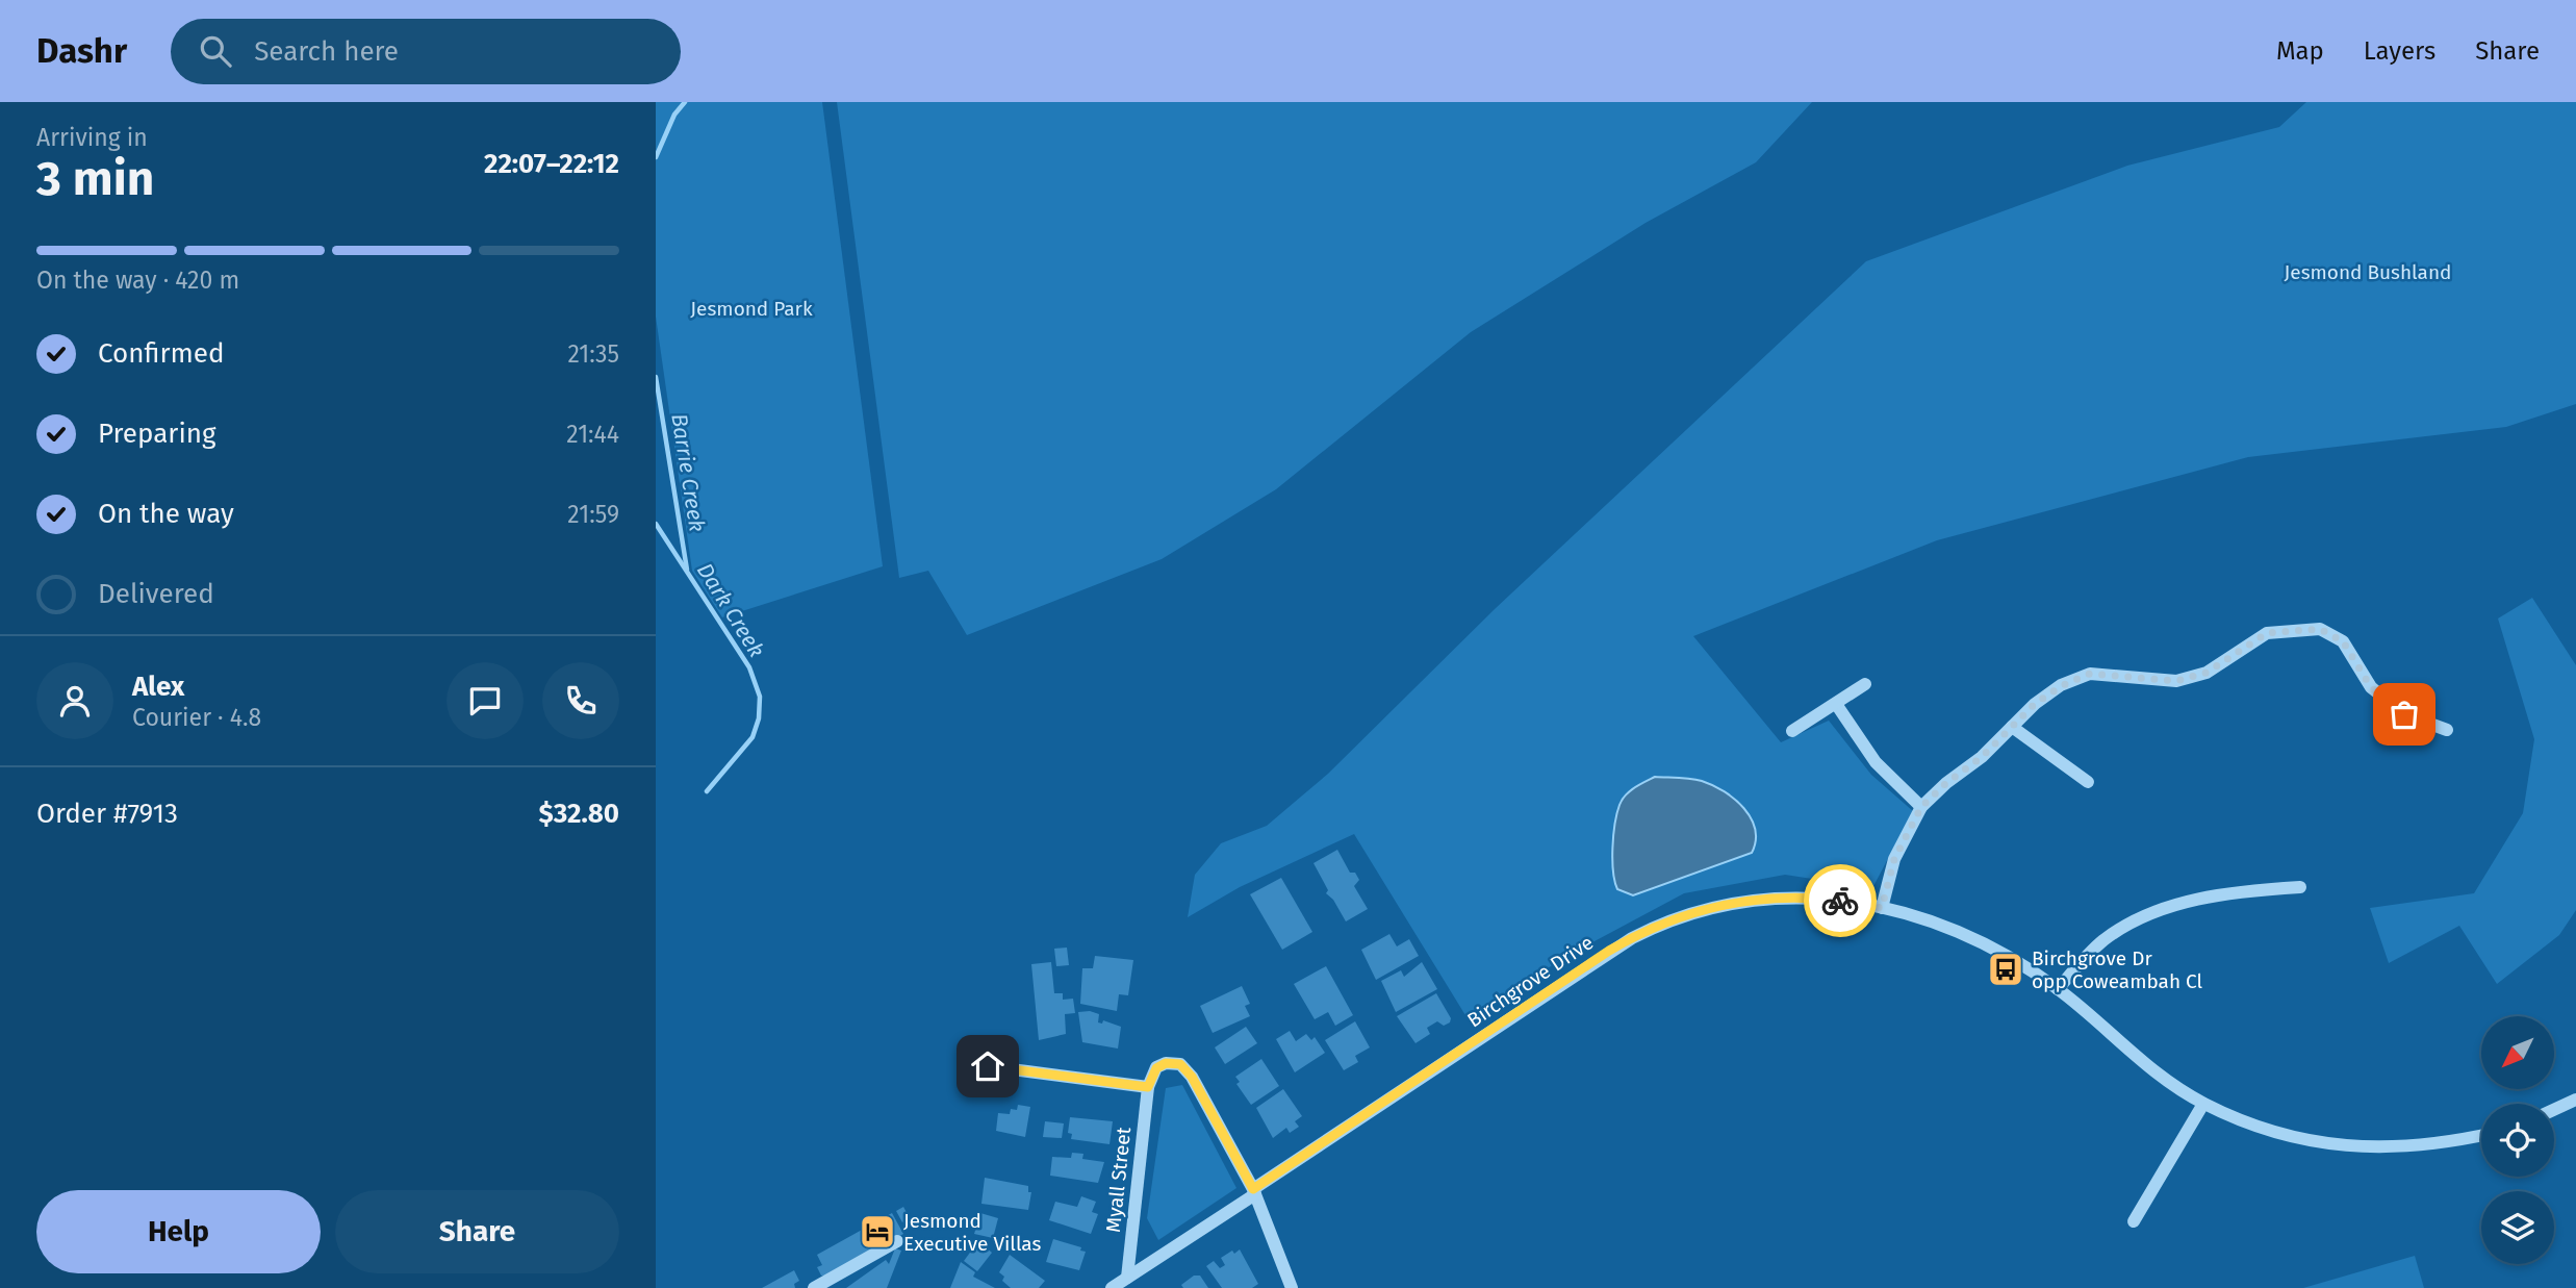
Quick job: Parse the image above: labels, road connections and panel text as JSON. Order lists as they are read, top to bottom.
{
  "streets": {
    "street": ["Birchgrove Drive", "Myall Street"]
  },
  "crossings": [
    ["Birchgrove Drive", "Myall Street"]
  ],
  "water": ["Barrie Creek", "Dark Creek"],
  "parks": ["Jesmond Bushland", "Jesmond Park"],
  "places": {
    "bus stop": ["Birchgrove Dr opp Coweambah Cl"],
    "hotel": ["Jesmond Executive Villas"]
  },
  "north": "bottom left",
  "page": {
    "header": "Dashr",
    "search": "Search here",
    "nav": ["Map", "Layers", "Share"],
    "heading": ["3 min", "Arriving in", "22:07–22:12"],
    "panel": [
      "Alex",
      "Courier · 4.8",
      "Order #7913",
      "$32.80"
    ],
    "bar": "On the way · 420 m",
    "list": [
      ["Confirmed", "21:35"],
      ["Preparing", "21:44"],
      ["On the way", "21:59"],
      "Delivered"
    ],
    "buttons": ["Help", "Share"]
  }
}
